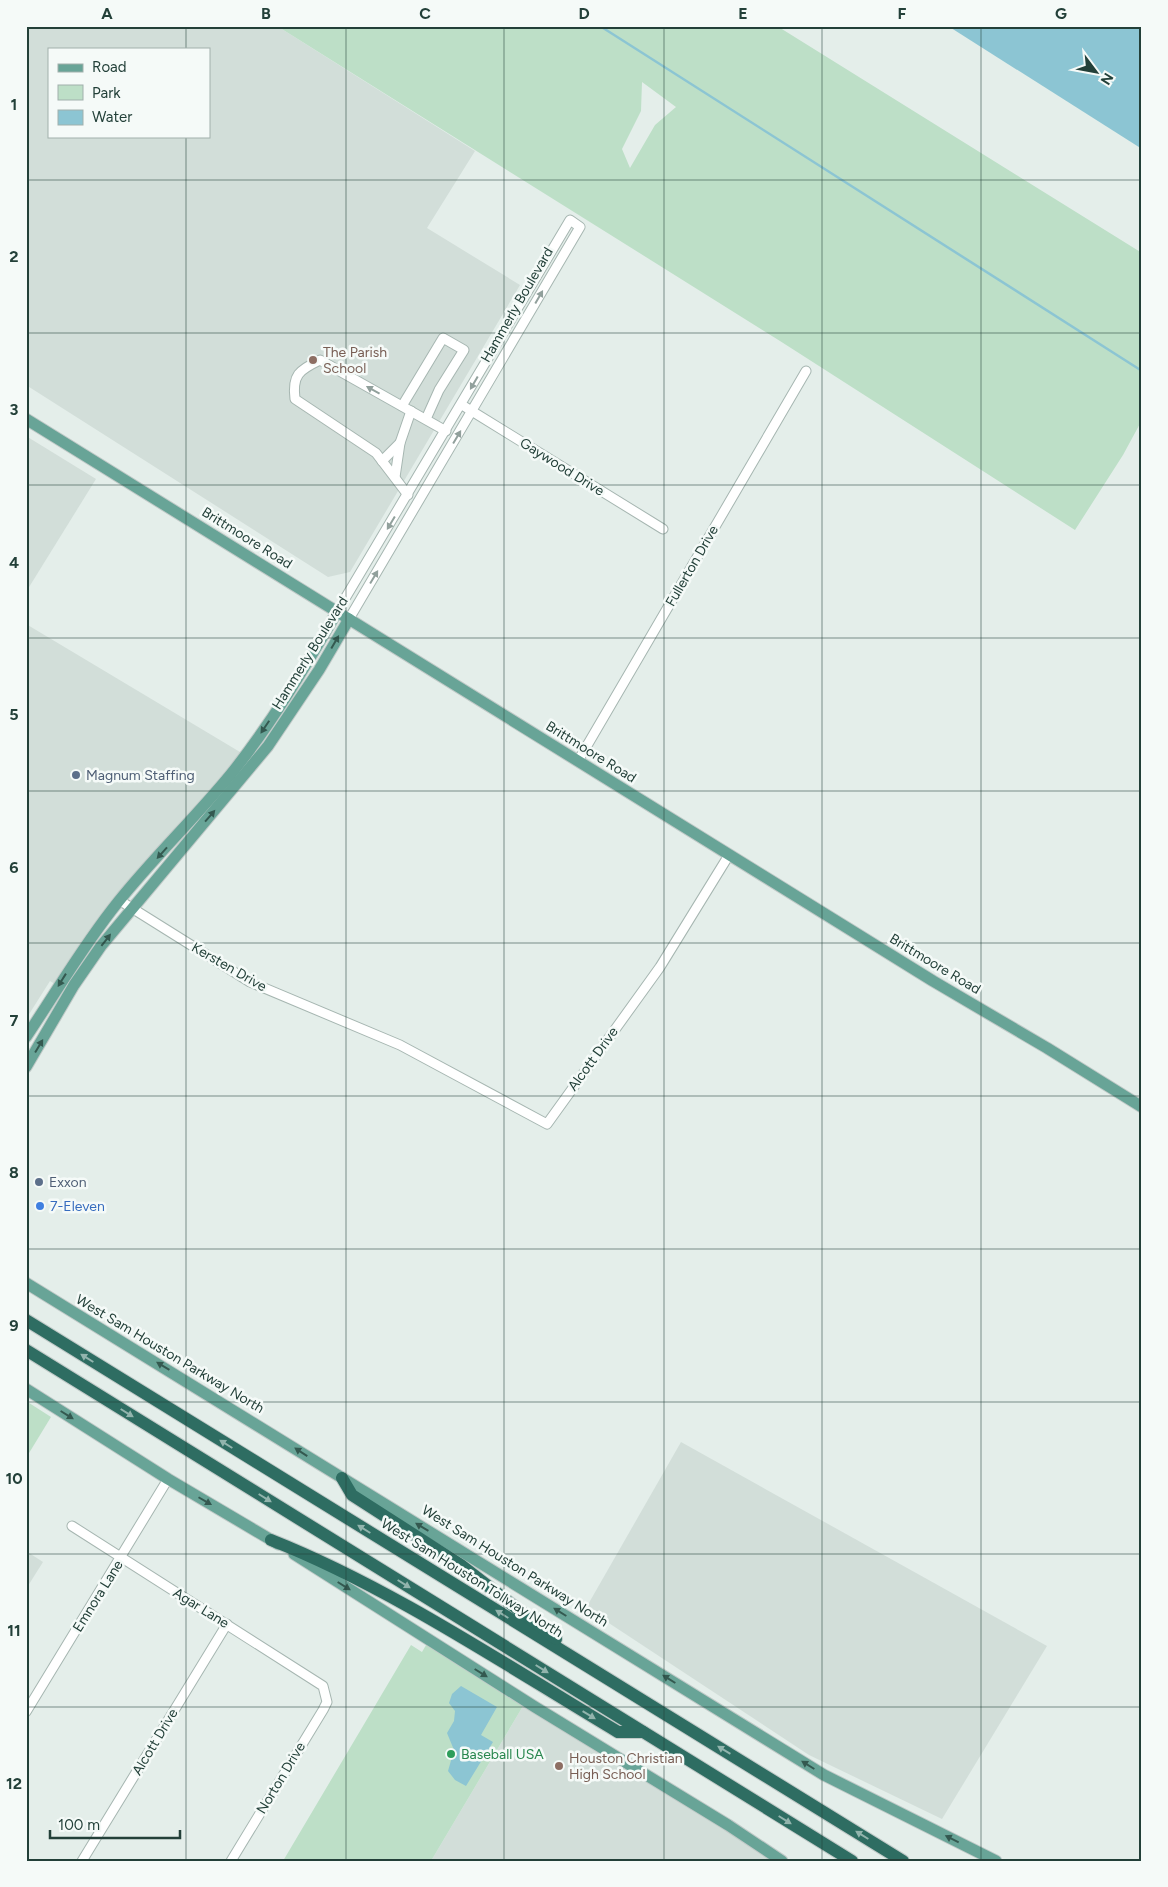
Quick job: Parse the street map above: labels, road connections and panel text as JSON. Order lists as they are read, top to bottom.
{
  "streets": {
    "highway": ["West Sam Houston Tollway North"],
    "main road": ["Hammerly Boulevard", "Brittmoore Road", "West Sam Houston Parkway North"],
    "street": [
      "Gaywood Drive",
      "Fullerton Drive",
      "Kersten Drive",
      "Alcott Drive",
      "Emnora Lane",
      "Agar Lane",
      "Norton Drive"
    ]
  },
  "crossings": [
    ["Hammerly Boulevard", "Gaywood Drive"],
    ["Hammerly Boulevard", "Brittmoore Road"],
    ["Hammerly Boulevard", "Kersten Drive"],
    ["Brittmoore Road", "Fullerton Drive"],
    ["Brittmoore Road", "Alcott Drive"],
    ["Kersten Drive", "Alcott Drive"],
    ["Alcott Drive", "Agar Lane"],
    ["Emnora Lane", "Agar Lane"],
    ["Agar Lane", "Norton Drive"]
  ],
  "places": [
    "The Parish School",
    "Magnum Staffing",
    "Exxon",
    "7-Eleven",
    "Baseball USA",
    "Houston Christian High School"
  ],
  "legend": ["Road", "Park", "Water"],
  "scale_bar": "100 m",
  "north": "bottom right",
  "grid": {
    "columns": [
      "A",
      "B",
      "C",
      "D",
      "E",
      "F",
      "G"
    ],
    "rows": [
      "1",
      "2",
      "3",
      "4",
      "5",
      "6",
      "7",
      "8",
      "9",
      "10",
      "11",
      "12"
    ]
  }
}
